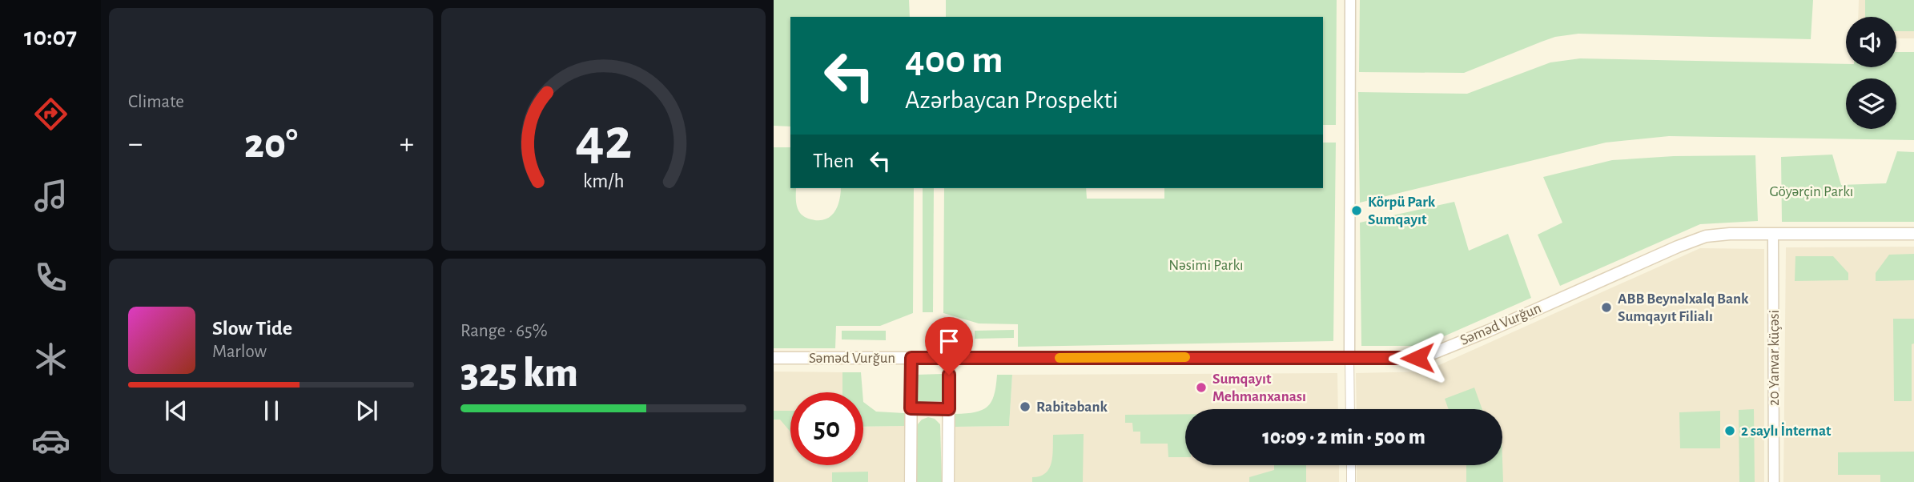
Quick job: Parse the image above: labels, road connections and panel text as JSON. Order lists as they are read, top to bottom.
{
  "streets": {
    "main road": ["Səməd Vurğun"],
    "street": ["20 Yanvar küçəsi"]
  },
  "crossings": [
    ["Səməd Vurğun", "20 Yanvar küçəsi"]
  ],
  "parks": ["Göyərçin Parkı", "Nəsimi Parkı"],
  "places": [
    "Körpü Park Sumqayıt",
    "ABB Beynəlxalq Bank Sumqayıt Filialı",
    "Sumqayıt Mehmanxanası",
    "Rabitəbank",
    "2 saylı İnternat"
  ],
  "page": {
    "tabs": "10:07",
    "tile": [
      "Climate",
      ["Range · 65%", "325 km"]
    ],
    "turn": ["400 m", "Azərbaycan Prospekti"],
    "heat": ["−", "20°", "+"],
    "then": "Then",
    "song": ["Slow Tide", "Marlow"],
    "limit": "50",
    "trip": "10:09 · 2 min · 500 m",
    "gauge": ["42", "km/h"]
  }
}
